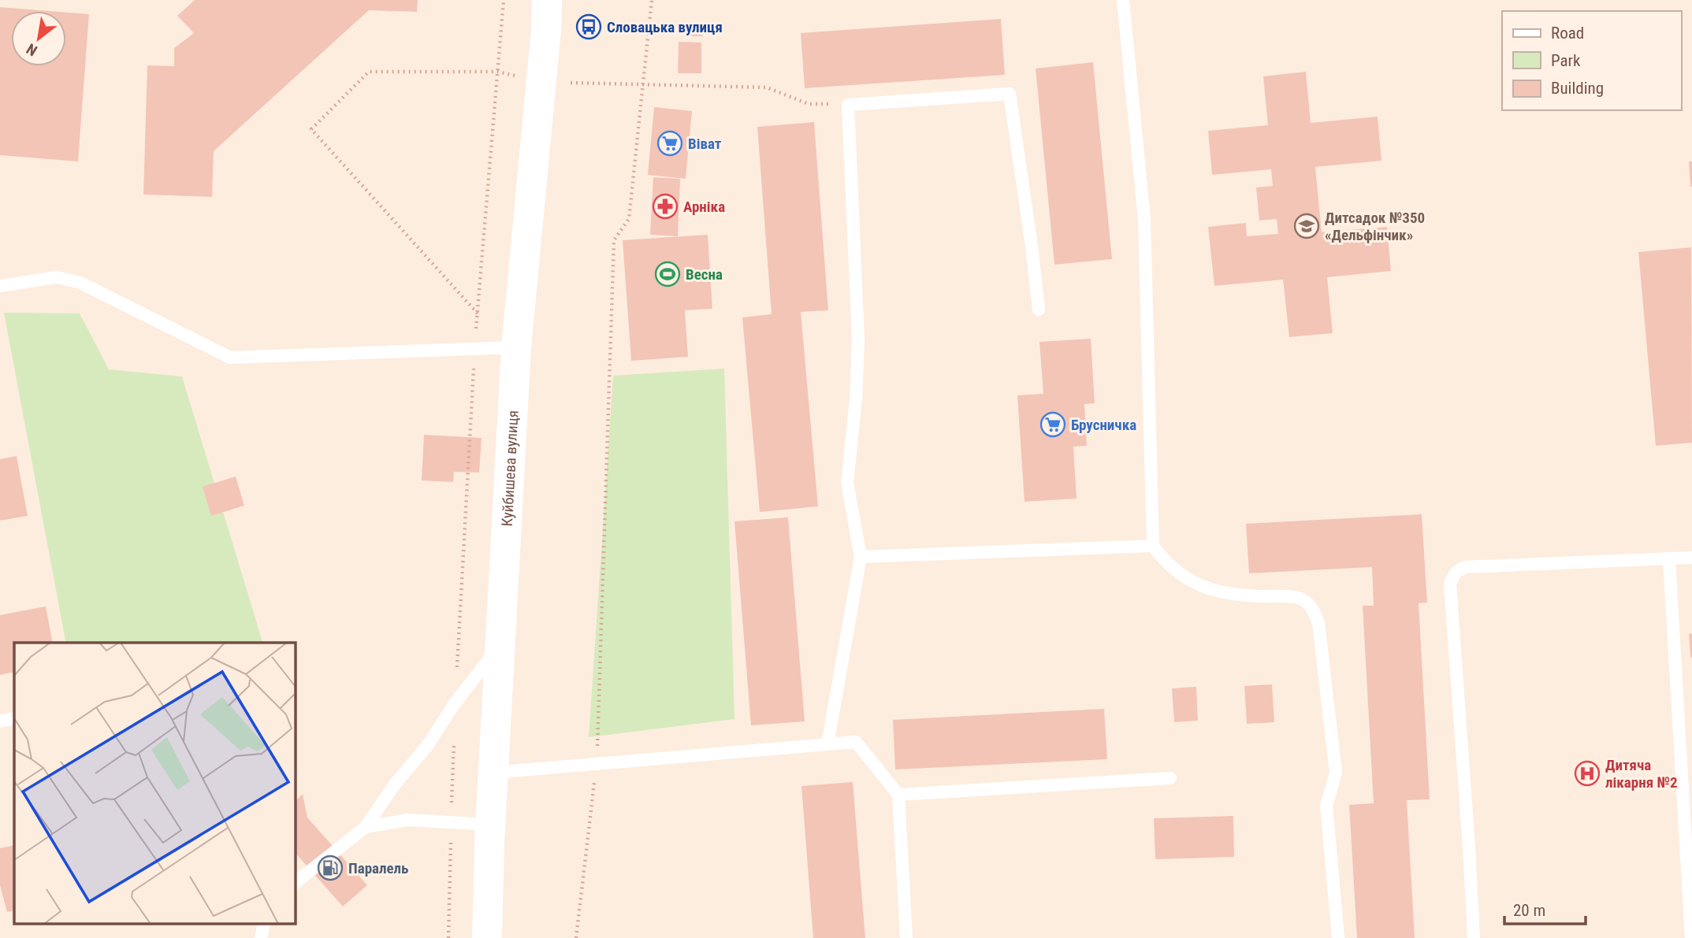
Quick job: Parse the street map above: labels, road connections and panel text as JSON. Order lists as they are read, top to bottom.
{
  "streets": {
    "main road": ["Куйбишева вулиця"]
  },
  "places": {
    "bus stop": ["Словацька вулиця"],
    "supermarket": ["Віват", "Брусничка"],
    "pharmacy": ["Арніка"],
    "school or university": ["Дитсадок №350 «Дельфінчик»"],
    "sports": ["Весна"],
    "hospital": ["Дитяча лікарня №2"],
    "fuel station": ["Паралель"]
  },
  "legend": ["Road", "Park", "Building"],
  "scale_bar": "20 m",
  "north": "bottom left"
}
